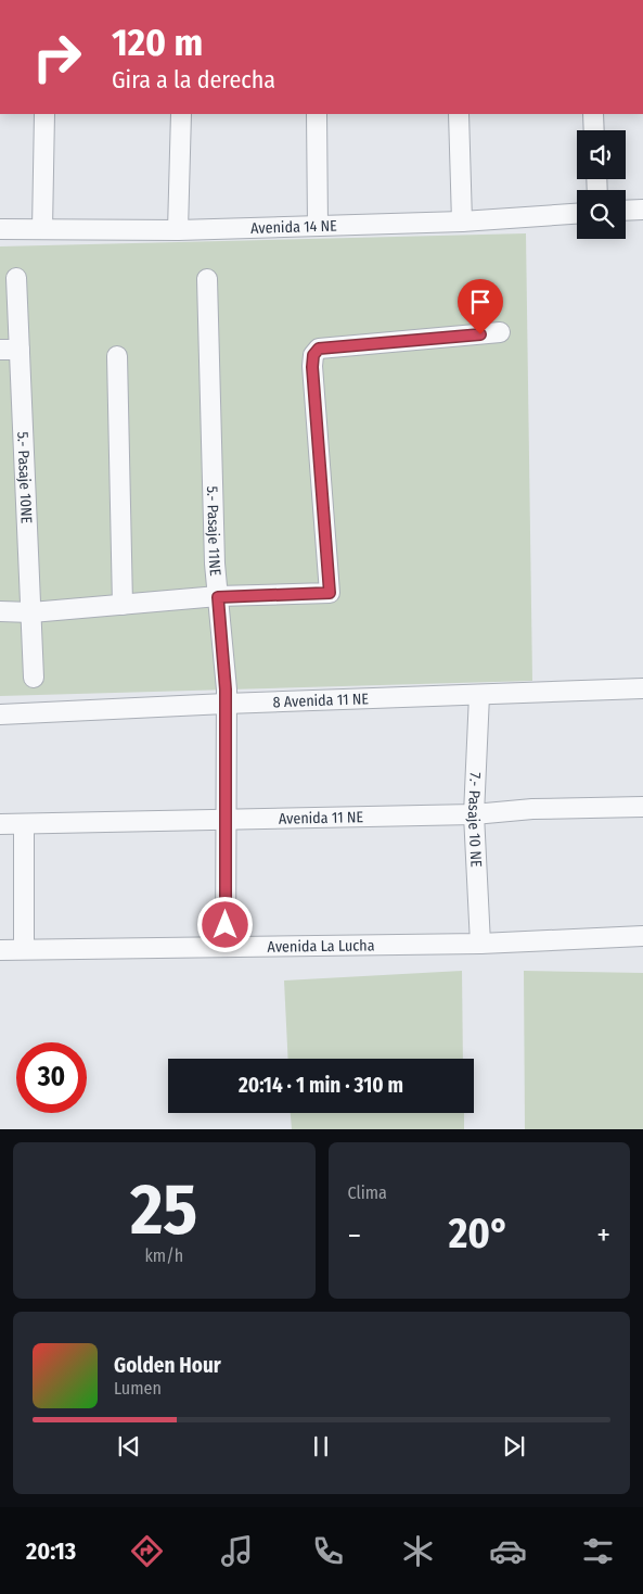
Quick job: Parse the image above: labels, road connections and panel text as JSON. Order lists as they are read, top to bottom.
{
  "streets": {
    "street": [
      "Avenida 14 NE",
      "5.- Pasaje 10NE",
      "5.- Pasaje 11NE",
      "8 Avenida 11 NE",
      "Avenida 11 NE",
      "7.- Pasaje 10 NE",
      "Avenida La Lucha"
    ]
  },
  "crossings": [
    ["5.- Pasaje 11NE", "8 Avenida 11 NE"],
    ["5.- Pasaje 11NE", "Avenida 11 NE"],
    ["5.- Pasaje 11NE", "Avenida La Lucha"],
    ["8 Avenida 11 NE", "7.- Pasaje 10 NE"],
    ["Avenida 11 NE", "7.- Pasaje 10 NE"],
    ["7.- Pasaje 10 NE", "Avenida La Lucha"]
  ],
  "page": {
    "turn": ["120 m", "Gira a la derecha"],
    "limit": "30",
    "trip": "20:14 · 1 min · 310 m",
    "tile": [
      ["25", "km/h"],
      "Clima"
    ],
    "heat": ["−", "20°", "+"],
    "song": ["Golden Hour", "Lumen"],
    "tabs": "20:13"
  }
}
